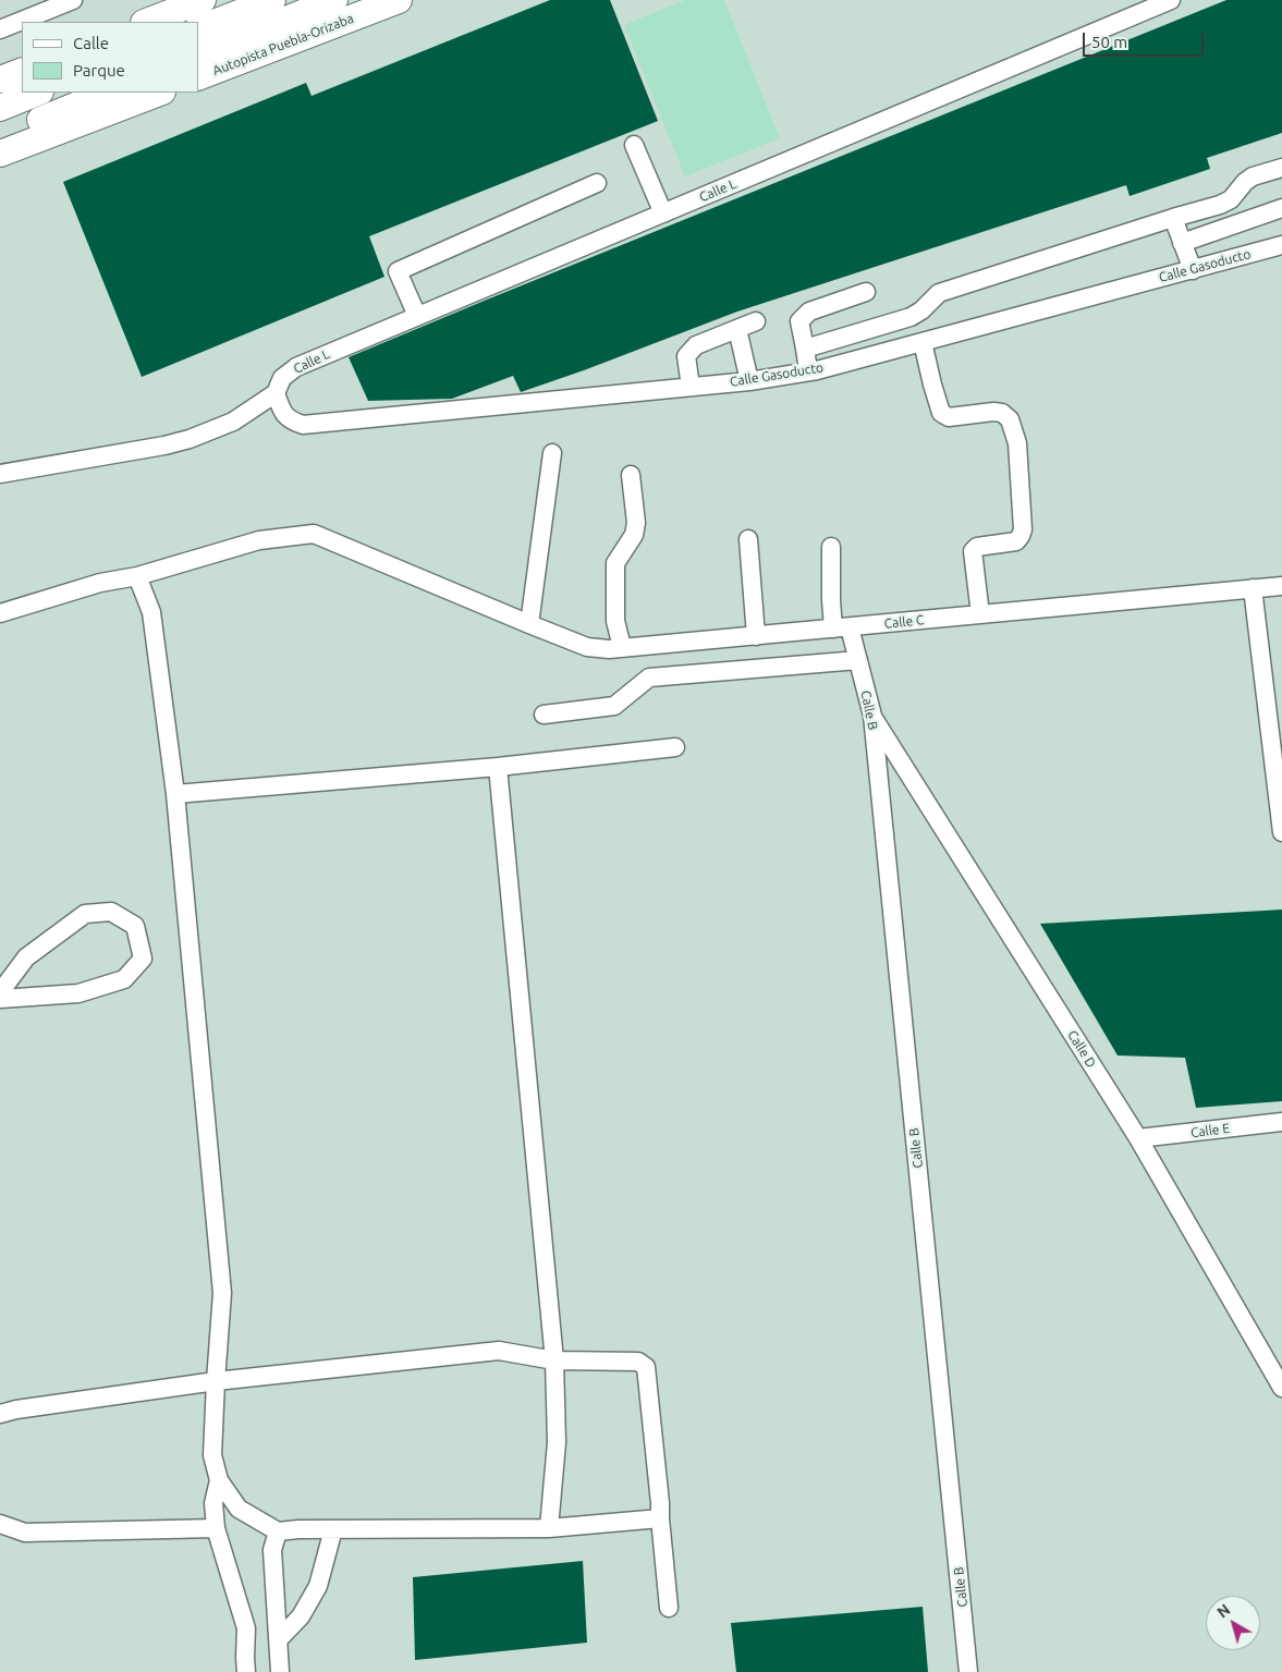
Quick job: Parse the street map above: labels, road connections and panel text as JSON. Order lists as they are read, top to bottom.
{
  "streets": {
    "highway": ["Autopista Puebla-Orizaba"],
    "street": [
      "Calle L",
      "Calle Gasoducto",
      "Calle C",
      "Calle B",
      "Calle D",
      "Calle E"
    ]
  },
  "crossings": [
    ["Calle L", "Calle Gasoducto"],
    ["Calle C", "Calle B"],
    ["Calle B", "Calle D"],
    ["Calle D", "Calle E"]
  ],
  "legend": ["Calle", "Parque"],
  "scale_bar": "50 m",
  "north": "top left"
}
